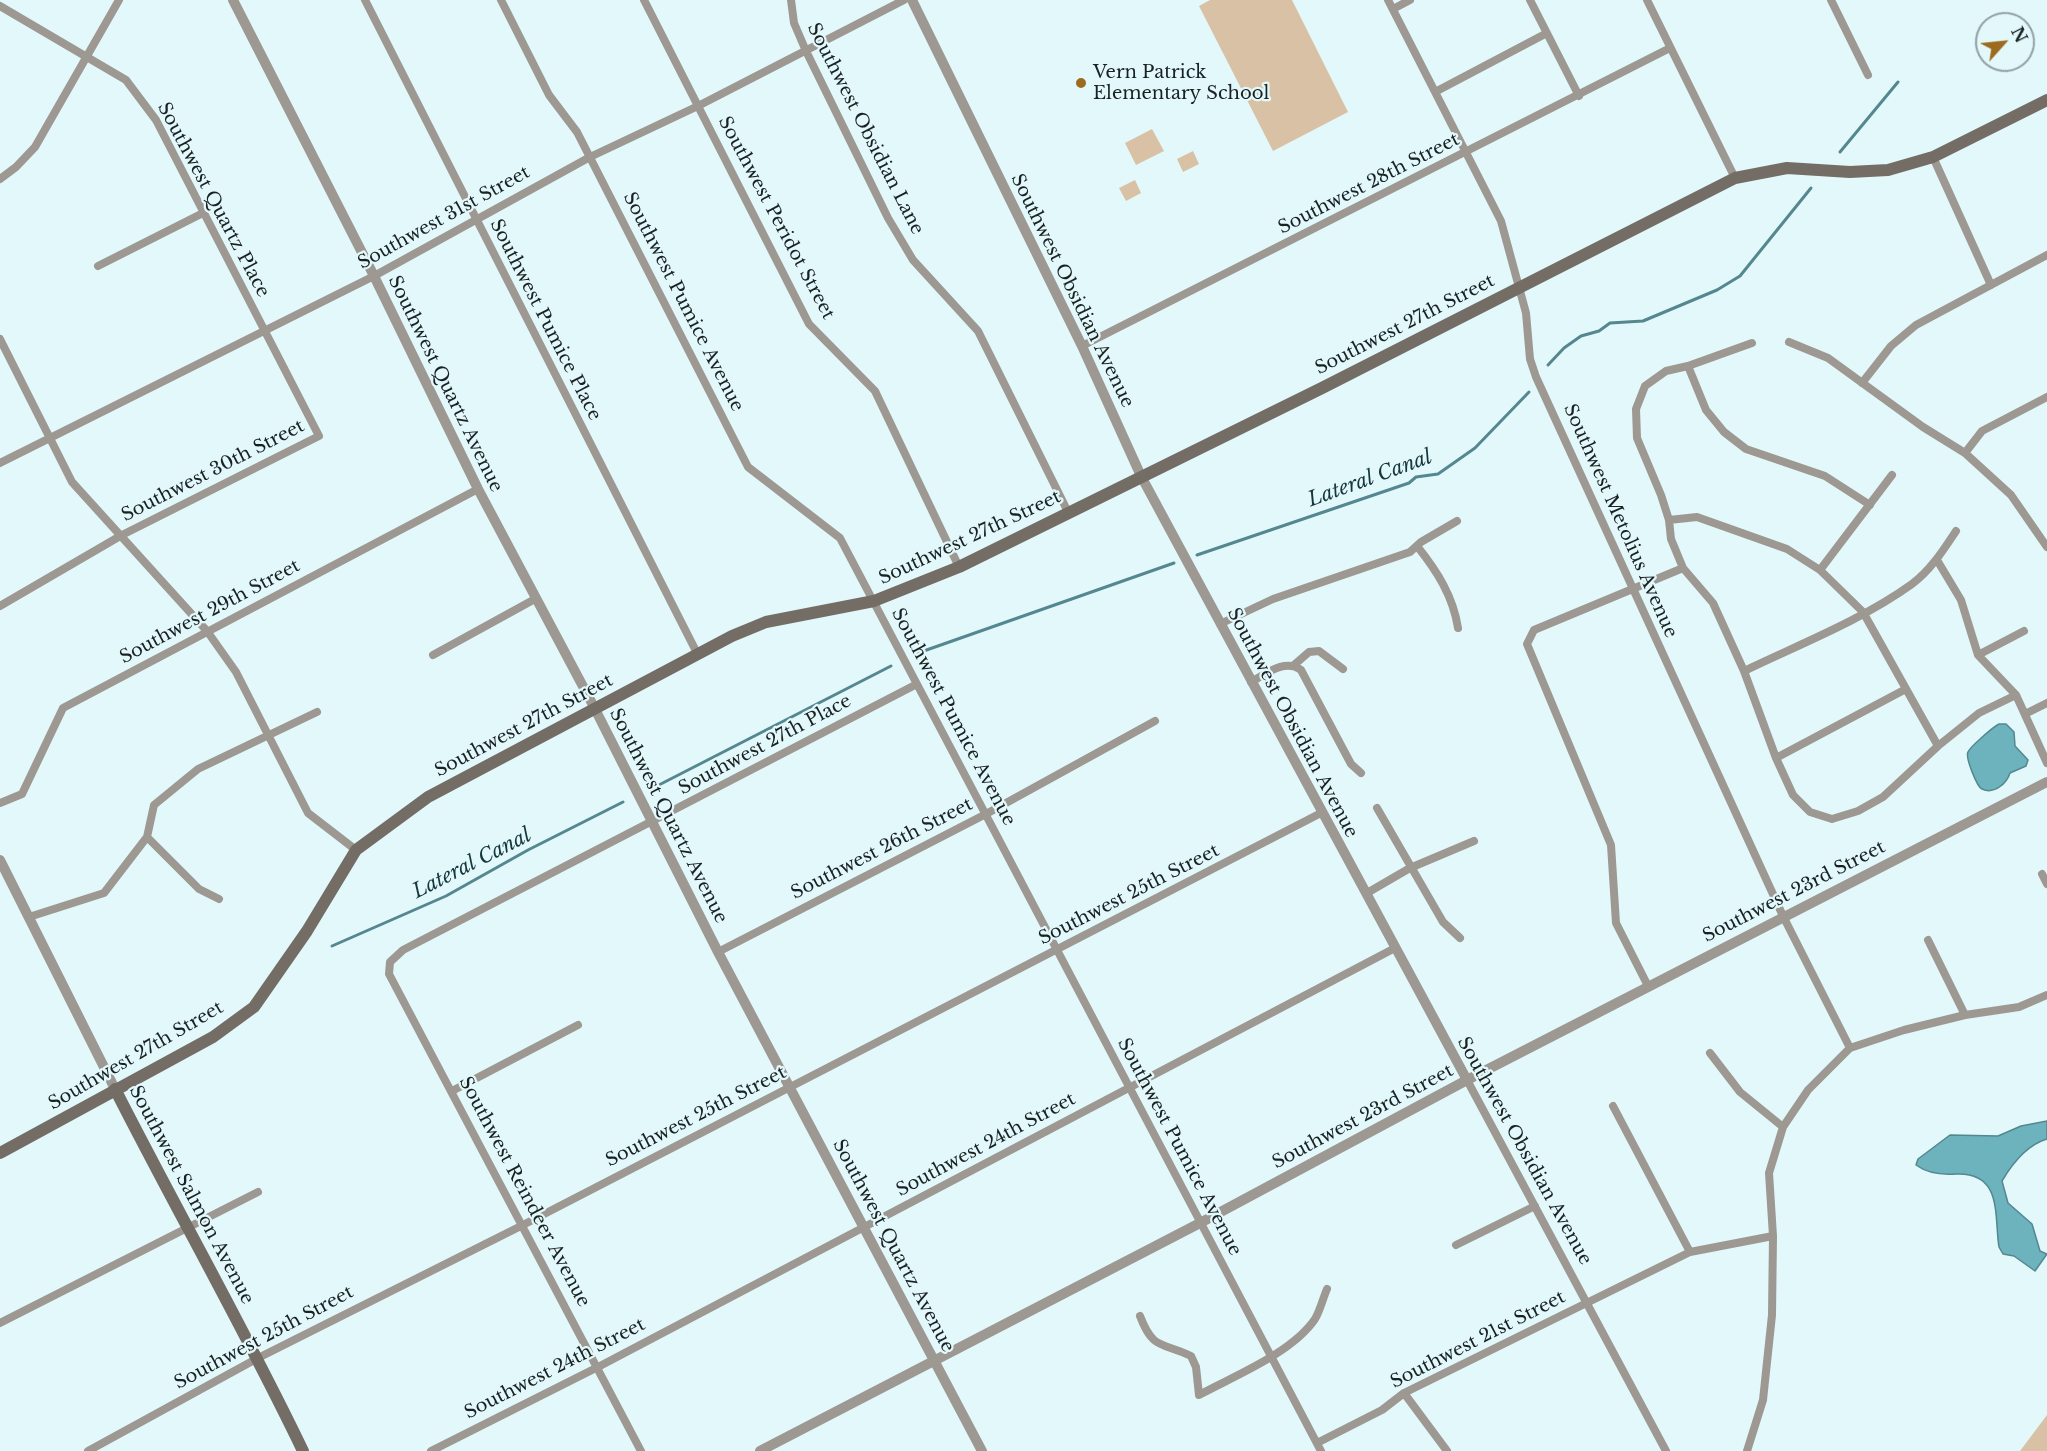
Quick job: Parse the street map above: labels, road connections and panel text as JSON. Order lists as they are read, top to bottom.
{
  "streets": {
    "main road": ["Southwest 27th Street", "Southwest Salmon Avenue"],
    "street": [
      "Southwest Obsidian Lane",
      "Southwest 28th Street",
      "Southwest Quartz Place",
      "Southwest 31st Street",
      "Southwest Peridot Street",
      "Southwest Obsidian Avenue",
      "Southwest Pumice Avenue",
      "Southwest Pumice Place",
      "Southwest Quartz Avenue",
      "Southwest 30th Street",
      "Southwest Metolius Avenue",
      "Southwest 29th Street",
      "Southwest 27th Place",
      "Southwest 26th Street",
      "Southwest 23rd Street",
      "Southwest 25th Street",
      "Southwest 24th Street",
      "Southwest Reindeer Avenue",
      "Southwest 21st Street"
    ]
  },
  "crossings": [
    ["Southwest Obsidian Lane", "Southwest 31st Street"],
    ["Southwest Obsidian Lane", "Southwest 27th Street"],
    ["Southwest 28th Street", "Southwest Obsidian Avenue"],
    ["Southwest 28th Street", "Southwest Metolius Avenue"],
    ["Southwest Quartz Place", "Southwest 31st Street"],
    ["Southwest Quartz Place", "Southwest 30th Street"],
    ["Southwest 31st Street", "Southwest Peridot Street"],
    ["Southwest 31st Street", "Southwest Pumice Avenue"],
    ["Southwest 31st Street", "Southwest Pumice Place"],
    ["Southwest 31st Street", "Southwest Quartz Avenue"],
    ["Southwest Peridot Street", "Southwest 27th Street"],
    ["Southwest Obsidian Avenue", "Southwest 27th Street"],
    ["Southwest Obsidian Avenue", "Southwest 23rd Street"],
    ["Southwest Obsidian Avenue", "Southwest 25th Street"],
    ["Southwest Obsidian Avenue", "Southwest 24th Street"],
    ["Southwest Obsidian Avenue", "Southwest 21st Street"],
    ["Southwest Pumice Avenue", "Southwest 27th Street"],
    ["Southwest Pumice Avenue", "Southwest 27th Place"],
    ["Southwest Pumice Avenue", "Southwest 26th Street"],
    ["Southwest Pumice Avenue", "Southwest 23rd Street"],
    ["Southwest Pumice Avenue", "Southwest 25th Street"],
    ["Southwest Pumice Avenue", "Southwest 24th Street"],
    ["Southwest Pumice Avenue", "Southwest 21st Street"],
    ["Southwest Pumice Place", "Southwest 27th Street"],
    ["Southwest 27th Street", "Southwest Quartz Avenue"],
    ["Southwest 27th Street", "Southwest Metolius Avenue"],
    ["Southwest 27th Street", "Southwest Salmon Avenue"],
    ["Southwest Quartz Avenue", "Southwest 29th Street"],
    ["Southwest Quartz Avenue", "Southwest 27th Place"],
    ["Southwest Quartz Avenue", "Southwest 26th Street"],
    ["Southwest Quartz Avenue", "Southwest 23rd Street"],
    ["Southwest Quartz Avenue", "Southwest 25th Street"],
    ["Southwest Quartz Avenue", "Southwest 24th Street"],
    ["Southwest Metolius Avenue", "Southwest 23rd Street"],
    ["Southwest 27th Place", "Southwest Reindeer Avenue"],
    ["Southwest 25th Street", "Southwest Reindeer Avenue"],
    ["Southwest 25th Street", "Southwest Salmon Avenue"],
    ["Southwest 24th Street", "Southwest Reindeer Avenue"]
  ],
  "water": ["Lateral Canal"],
  "places": ["Vern Patrick Elementary School"],
  "north": "top right"
}
